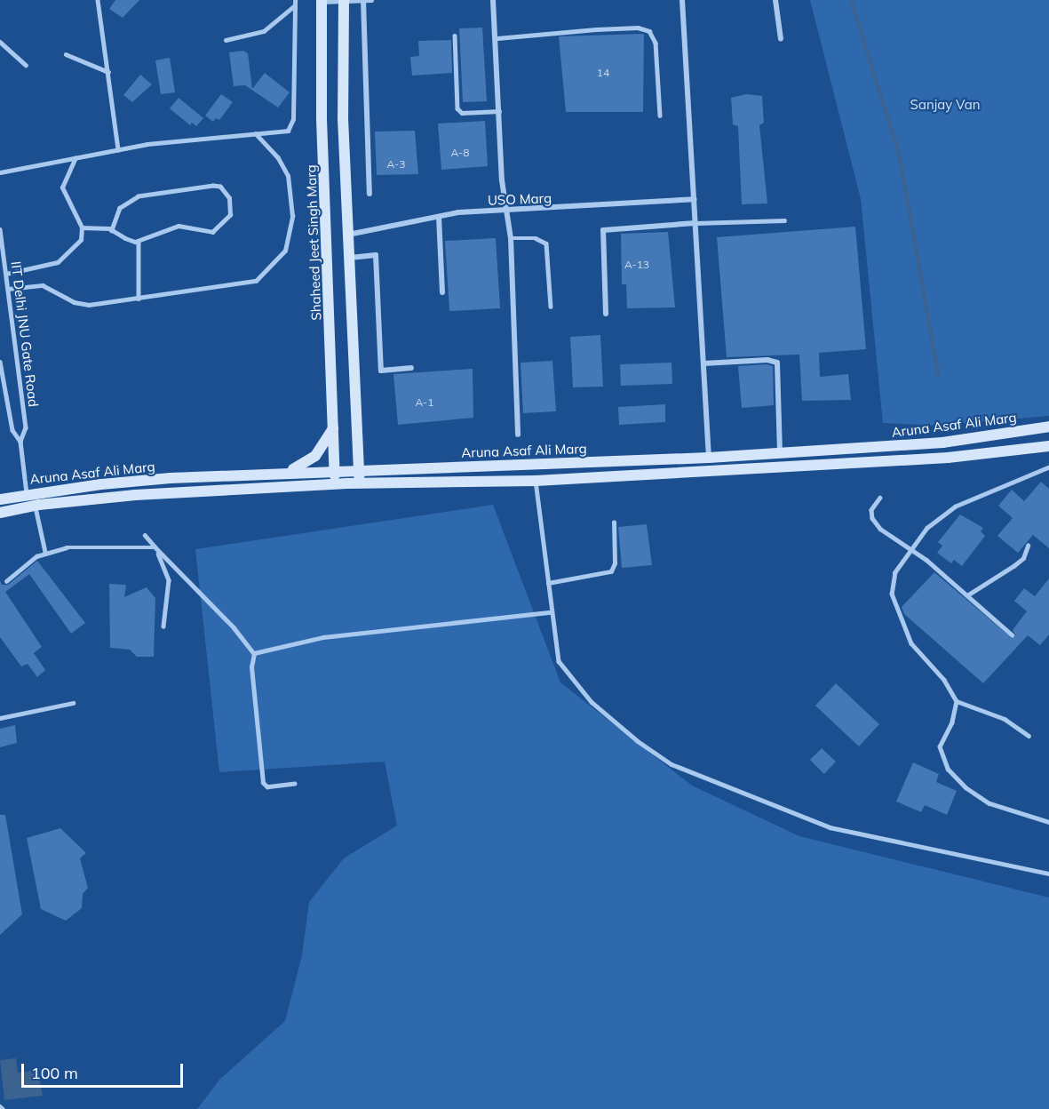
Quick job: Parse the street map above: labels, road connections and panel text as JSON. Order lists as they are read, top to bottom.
{
  "streets": {
    "main road": ["Shaheed Jeet Singh Marg", "Aruna Asaf Ali Marg"],
    "street": ["USO Marg"],
    "lane": ["IIT Delhi JNU Gate Road"]
  },
  "crossings": [
    ["Shaheed Jeet Singh Marg", "Aruna Asaf Ali Marg"],
    ["IIT Delhi JNU Gate Road", "Aruna Asaf Ali Marg"]
  ],
  "parks": ["Sanjay Van"],
  "house_numbers": [
    "14",
    "A-8",
    "A-3",
    "A-13",
    "A-1"
  ],
  "scale_bar": "100 m"
}
